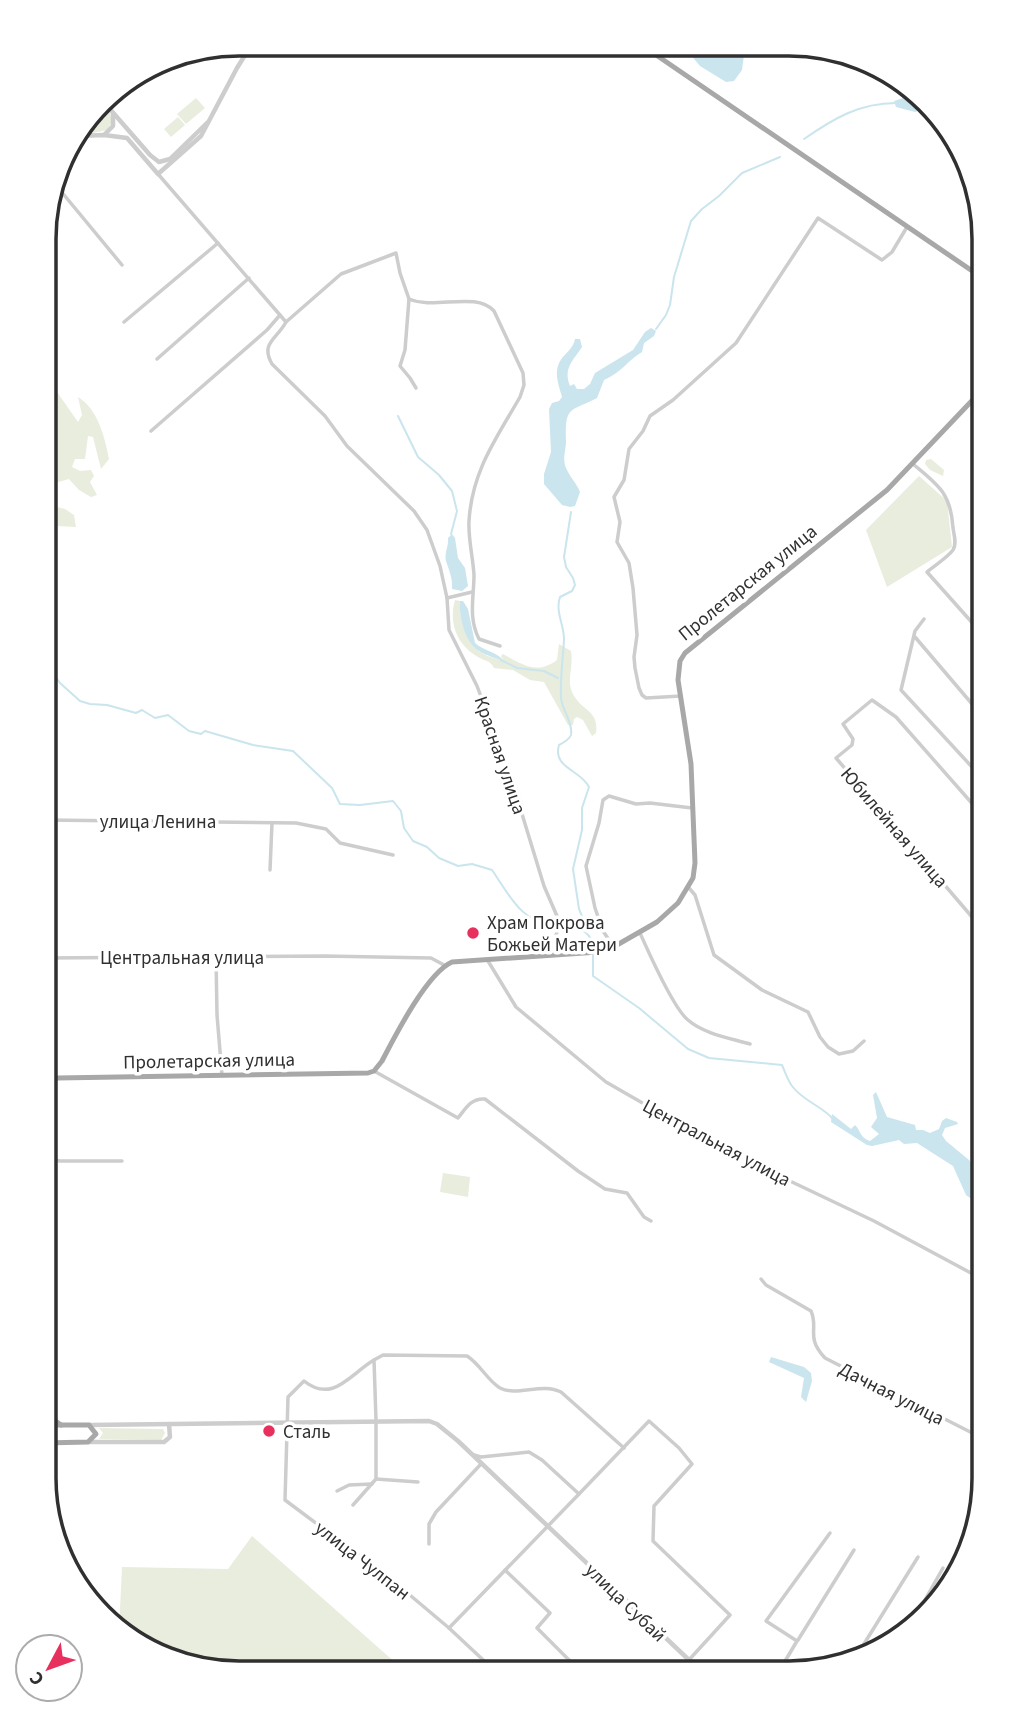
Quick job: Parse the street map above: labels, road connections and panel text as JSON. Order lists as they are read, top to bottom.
{
  "streets": {
    "main road": ["Пролетарская улица"],
    "street": [
      "Красная улица",
      "улица Ленина",
      "Юбилейная улица",
      "Центральная улица",
      "Дачная улица",
      "улица Чулпан",
      "улица Субай"
    ]
  },
  "crossings": [
    ["улица Чулпан", "улица Субай"]
  ],
  "places": ["Храм Покрова Божьей Матери", "Сталь"],
  "north": "bottom left"
}
